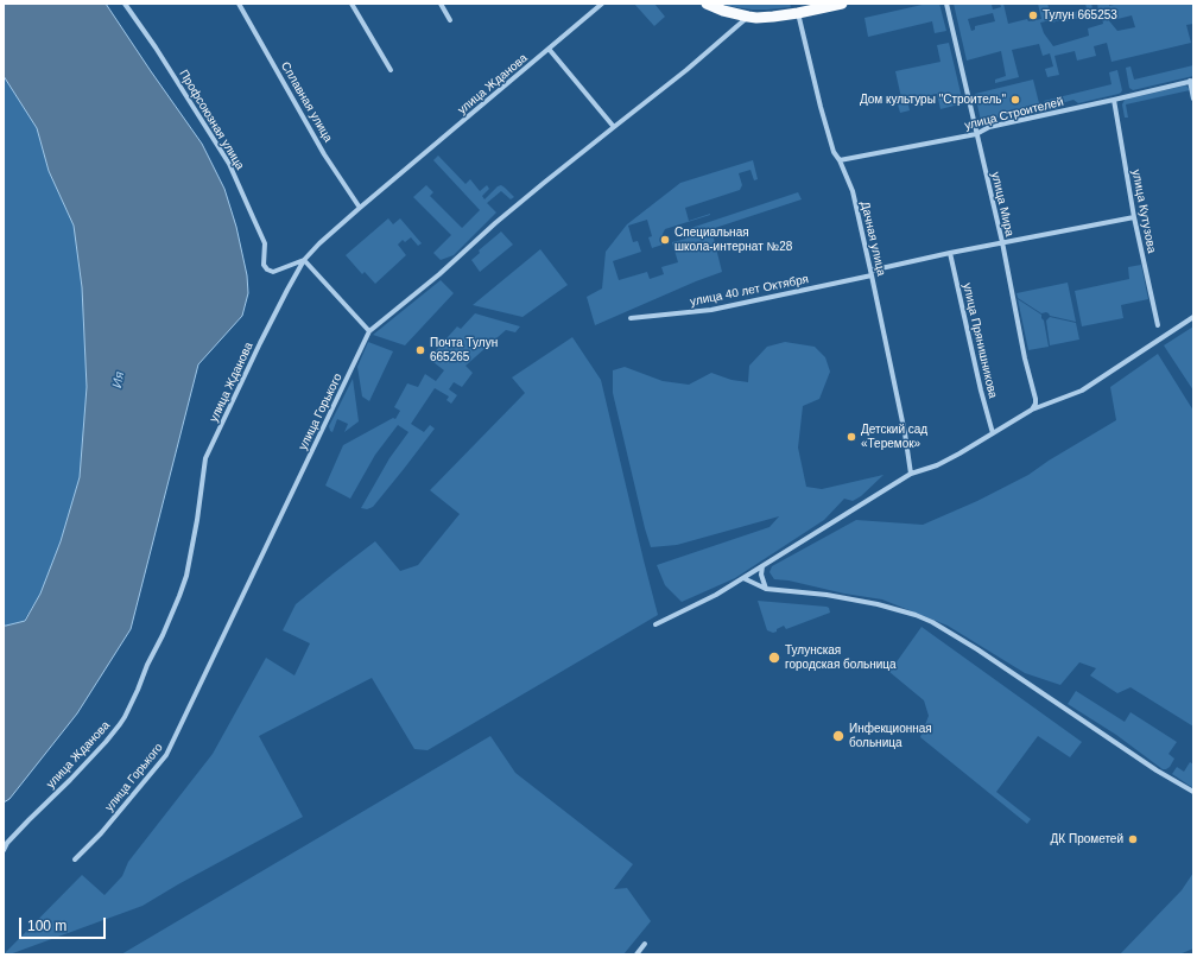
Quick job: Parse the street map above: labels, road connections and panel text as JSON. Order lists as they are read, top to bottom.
{
  "streets": {
    "street": [
      "улица Жданова",
      "Сплавная улица",
      "улица Строителей",
      "Профсоюзная улица",
      "улица Мира",
      "улица Кутузова",
      "Дачная улица",
      "улица 40 лет Октября",
      "улица Прянишникова",
      "улица Горького"
    ]
  },
  "crossings": [
    ["улица Жданова", "Сплавная улица"],
    ["улица Жданова", "Профсоюзная улица"],
    ["улица Строителей", "улица Мира"],
    ["улица Строителей", "улица Кутузова"],
    ["улица Строителей", "Дачная улица"],
    ["улица Мира", "улица 40 лет Октября"],
    ["улица Кутузова", "улица 40 лет Октября"],
    ["Дачная улица", "улица 40 лет Октября"],
    ["улица 40 лет Октября", "улица Прянишникова"]
  ],
  "water": ["Ия"],
  "places": [
    "Тулун 665253",
    "Дом культуры \"Строитель\"",
    "Специальная школа-интернат №28",
    "Почта Тулун 665265",
    "Детский сад «Теремок»",
    "Тулунская городская больница",
    "Инфекционная больница",
    "ДК Прометей"
  ],
  "scale_bar": "100 m"
}
